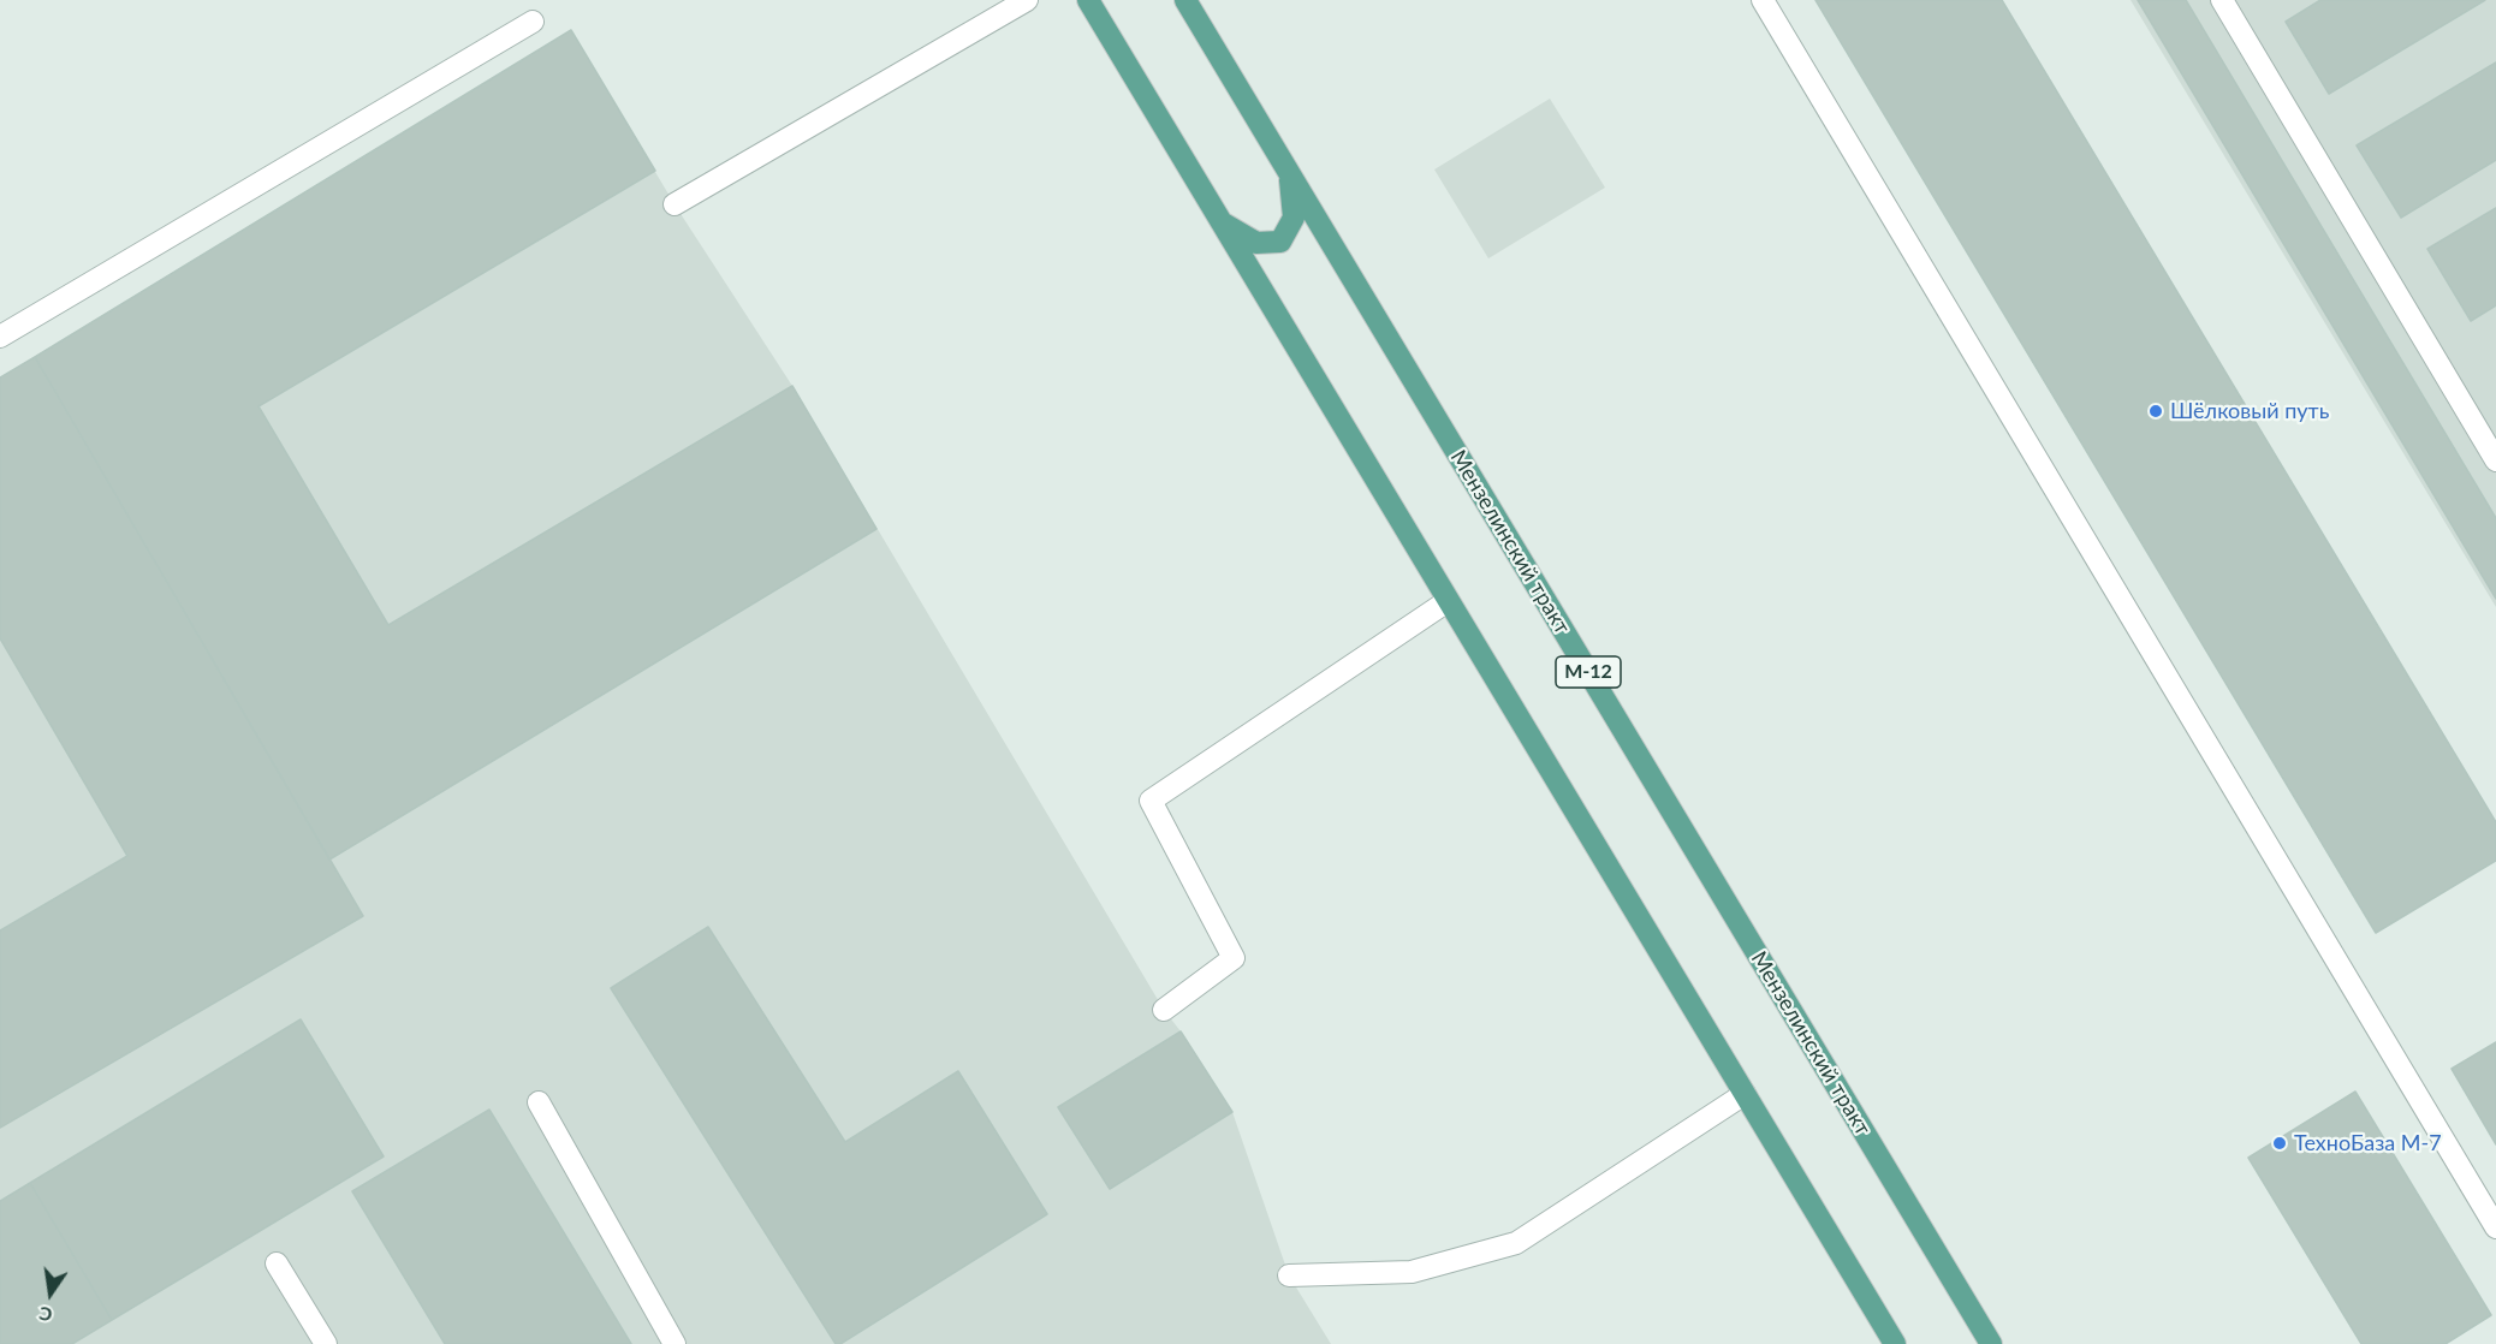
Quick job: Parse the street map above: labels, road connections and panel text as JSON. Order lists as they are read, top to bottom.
{
  "streets": {
    "main road": ["Мензелинский тракт", "М-12"]
  },
  "places": ["Шёлковый путь", "ТехноБаза М-7"],
  "north": "bottom"
}
